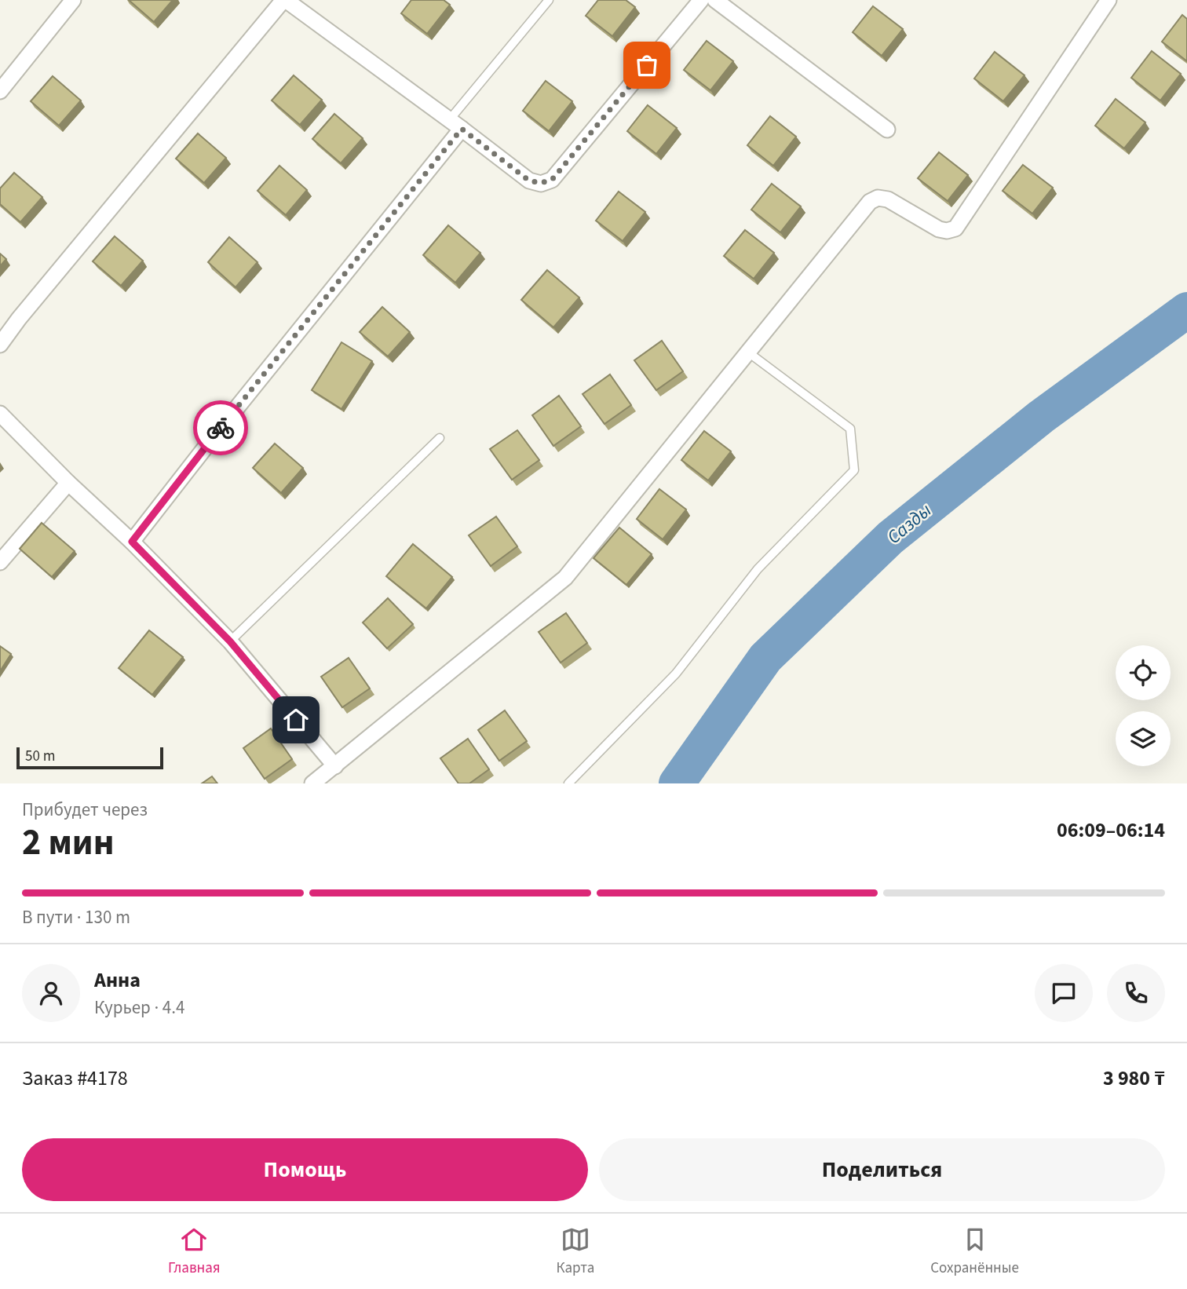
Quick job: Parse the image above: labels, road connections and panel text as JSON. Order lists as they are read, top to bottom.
{
  "water": ["Сазды"],
  "scale_bar": "50 m",
  "page": {
    "scale": "50 m",
    "heading": ["2 мин", "Прибудет через", "06:09–06:14"],
    "panel": [
      "Анна",
      "Курьер · 4.4",
      "Заказ #4178",
      "3 980 ₸"
    ],
    "bar": "В пути · 130 m",
    "buttons": ["Помощь", "Поделиться"],
    "tabs": ["Главная", "Карта", "Сохранённые"]
  }
}
